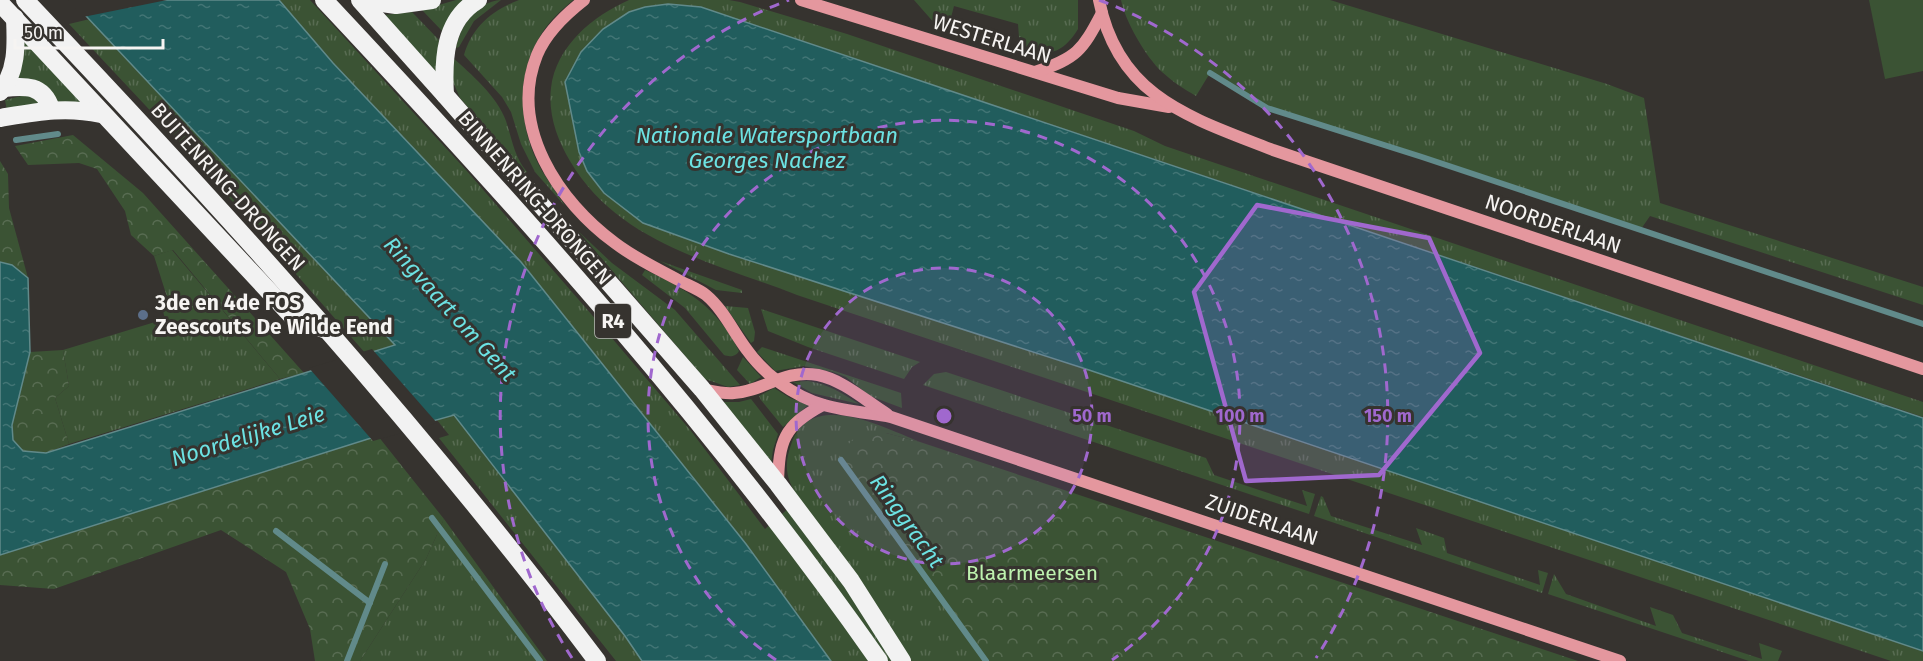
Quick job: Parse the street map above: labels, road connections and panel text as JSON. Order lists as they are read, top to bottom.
{
  "streets": {
    "highway": ["BUITENRING-DRONGEN", "BINNENRING-DRONGEN", "R4"],
    "street": ["WESTERLAAN", "NOORDERLAAN", "ZUIDERLAAN"]
  },
  "crossings": [
    ["WESTERLAAN", "NOORDERLAAN"]
  ],
  "water": [
    "Nationale Watersportbaan Georges Nachez",
    "Ringvaart om Gent",
    "Noordelijke Leie",
    "Ringgracht"
  ],
  "parks": ["Blaarmeersen"],
  "places": ["3de en 4de FOS Zeescouts De Wilde Eend"],
  "scale_bar": "50 m",
  "rings": ["50 m", "100 m", "150 m"]
}
